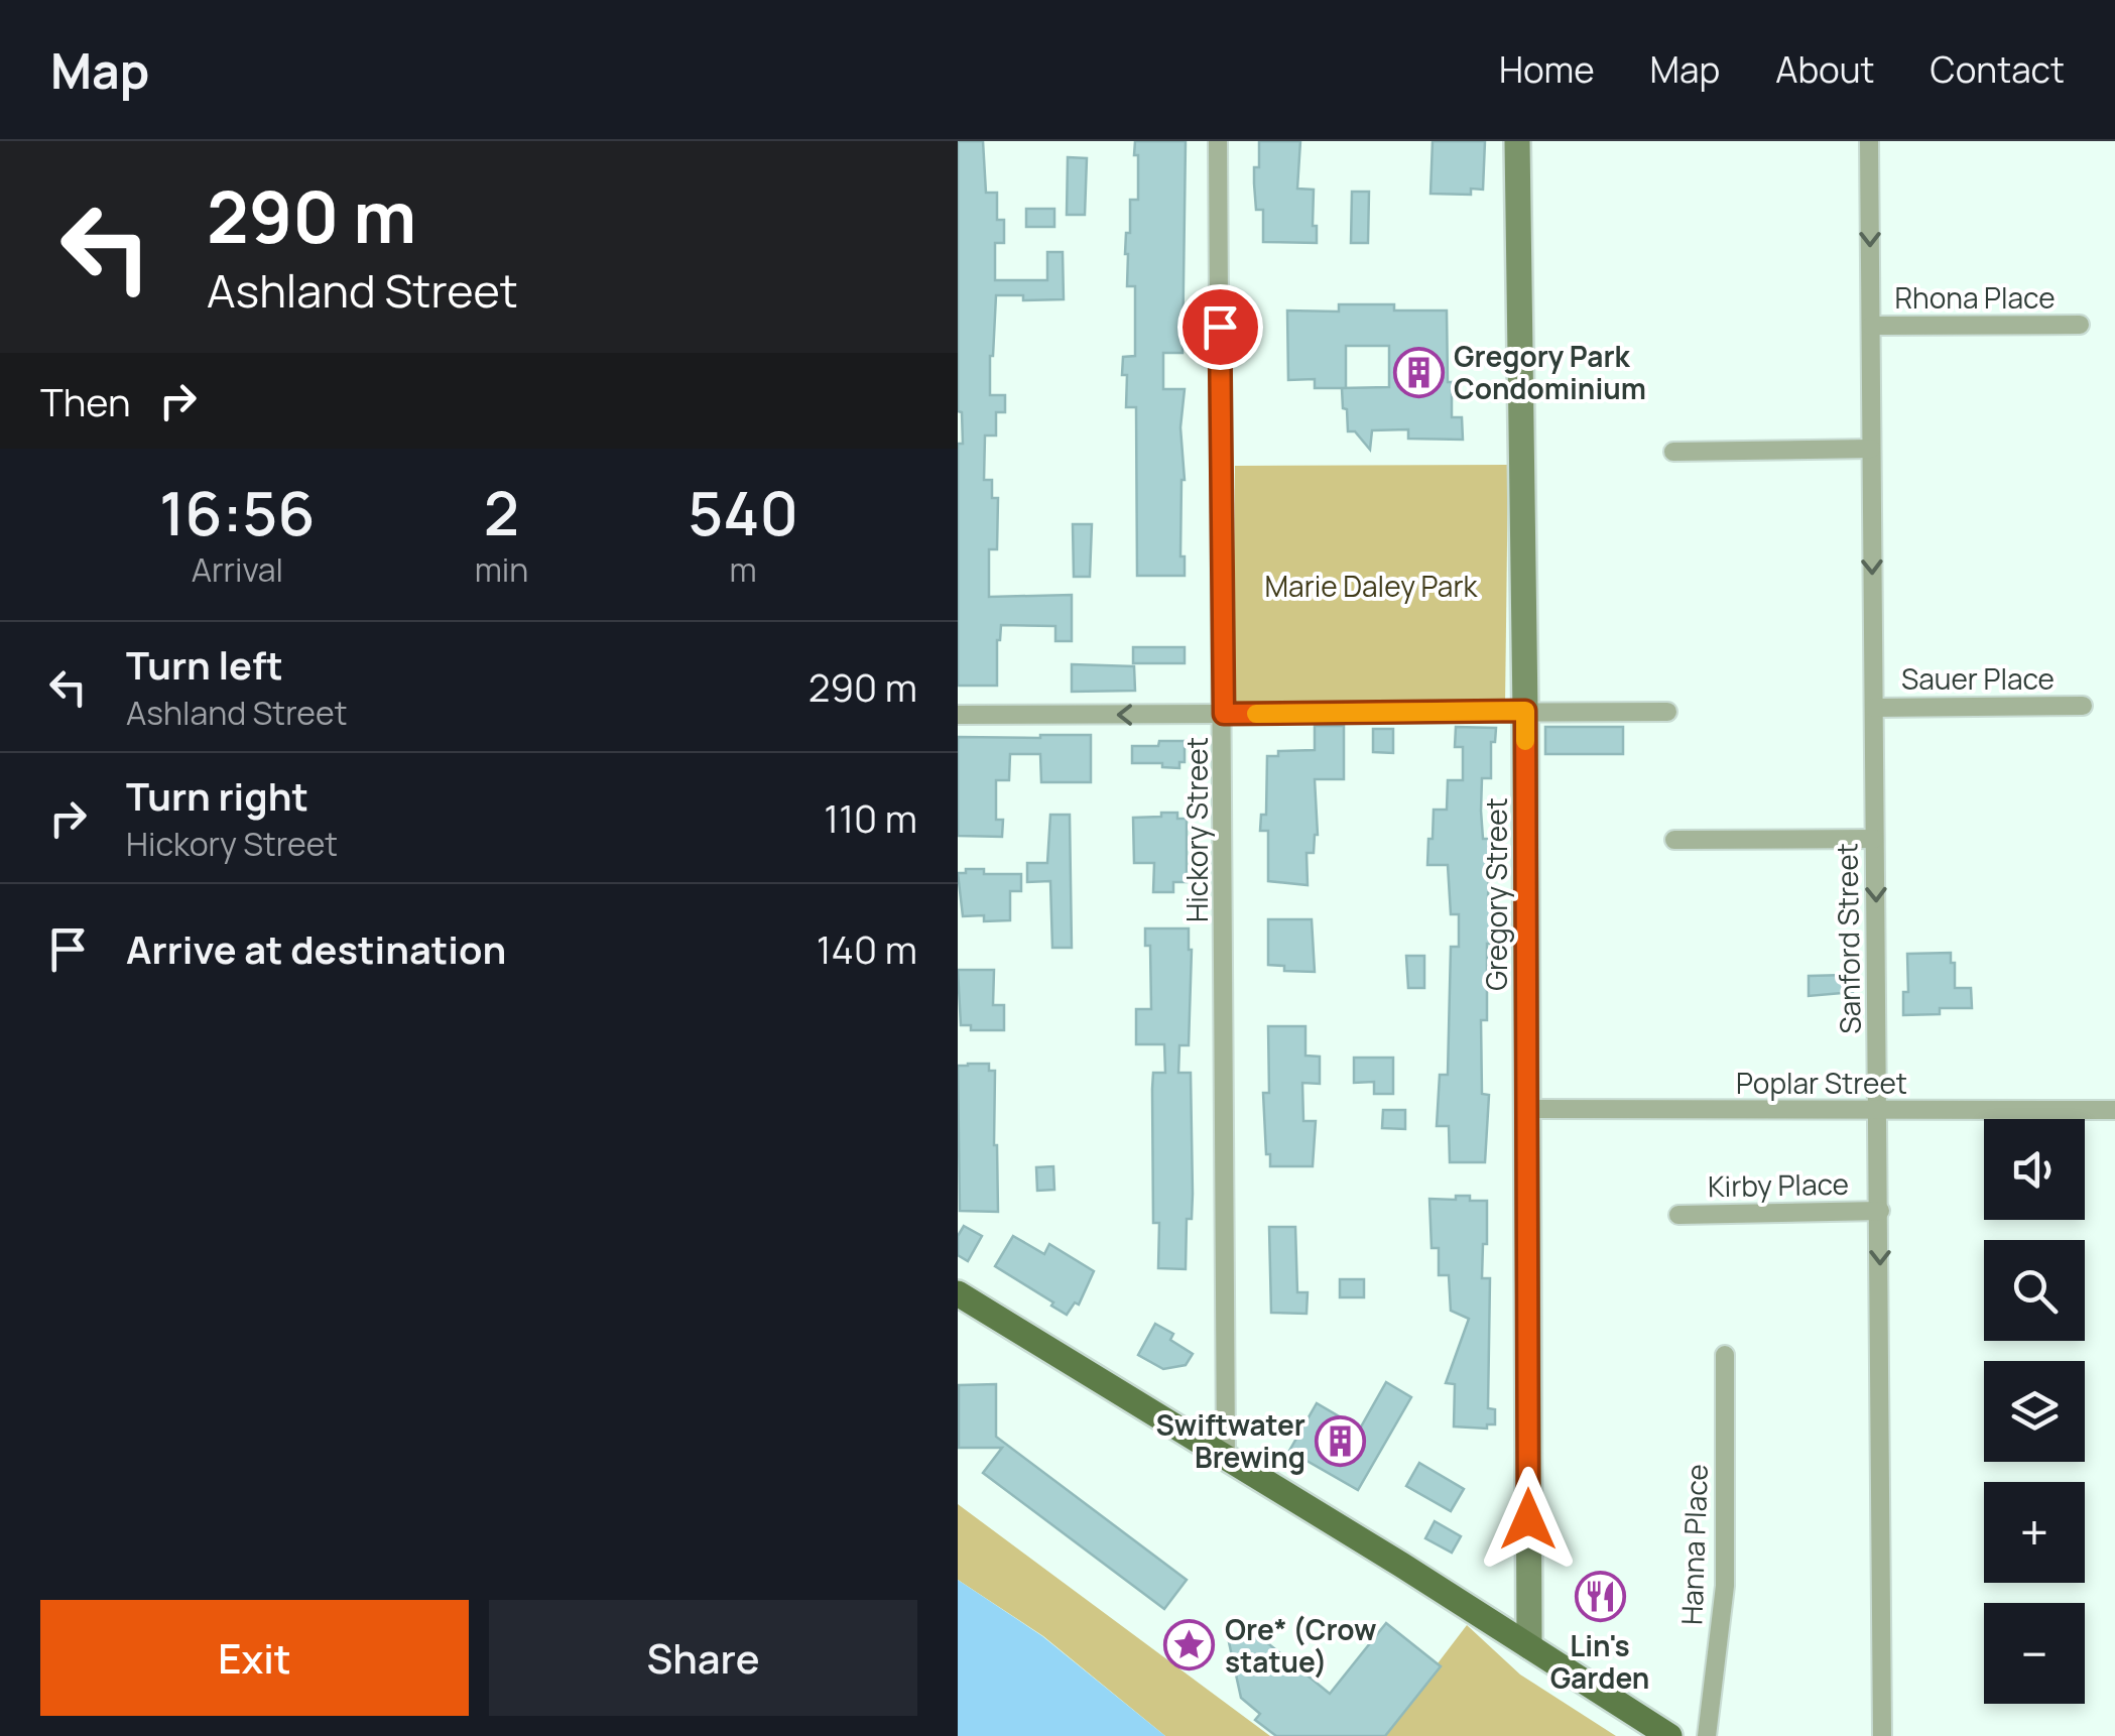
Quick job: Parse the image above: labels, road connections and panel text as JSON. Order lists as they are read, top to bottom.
{
  "streets": {
    "street": [
      "Rhona Place",
      "Sauer Place",
      "Hickory Street",
      "Gregory Street",
      "Sanford Street",
      "Poplar Street",
      "Kirby Place",
      "Hanna Place"
    ]
  },
  "crossings": [
    ["Rhona Place", "Sanford Street"],
    ["Sauer Place", "Sanford Street"],
    ["Gregory Street", "Poplar Street"],
    ["Sanford Street", "Poplar Street"],
    ["Sanford Street", "Kirby Place"]
  ],
  "one_way": ["Sanford Street"],
  "parks": ["Marie Daley Park"],
  "places": {
    "building": ["Gregory Park Condominium", "Swiftwater Brewing"],
    "restaurant": ["Lin's Garden"],
    "place": ["Ore* (Crow statue)"]
  },
  "page": {
    "header": "Map",
    "nav": [
      "Home",
      "Map",
      "About",
      "Contact"
    ],
    "turn": ["290 m", "Ashland Street"],
    "then": "Then",
    "eta": [
      "16:56",
      "Arrival",
      "2",
      "min",
      "540",
      "m"
    ],
    "list": [
      {
        "name": "Turn left",
        "note": "Ashland Street",
        "value": "290 m"
      },
      {
        "name": "Turn right",
        "note": "Hickory Street",
        "value": "110 m"
      },
      {
        "name": "Arrive at destination",
        "value": "140 m"
      }
    ],
    "map_buttons": ["+", "−"],
    "buttons": ["Exit", "Share"]
  }
}
